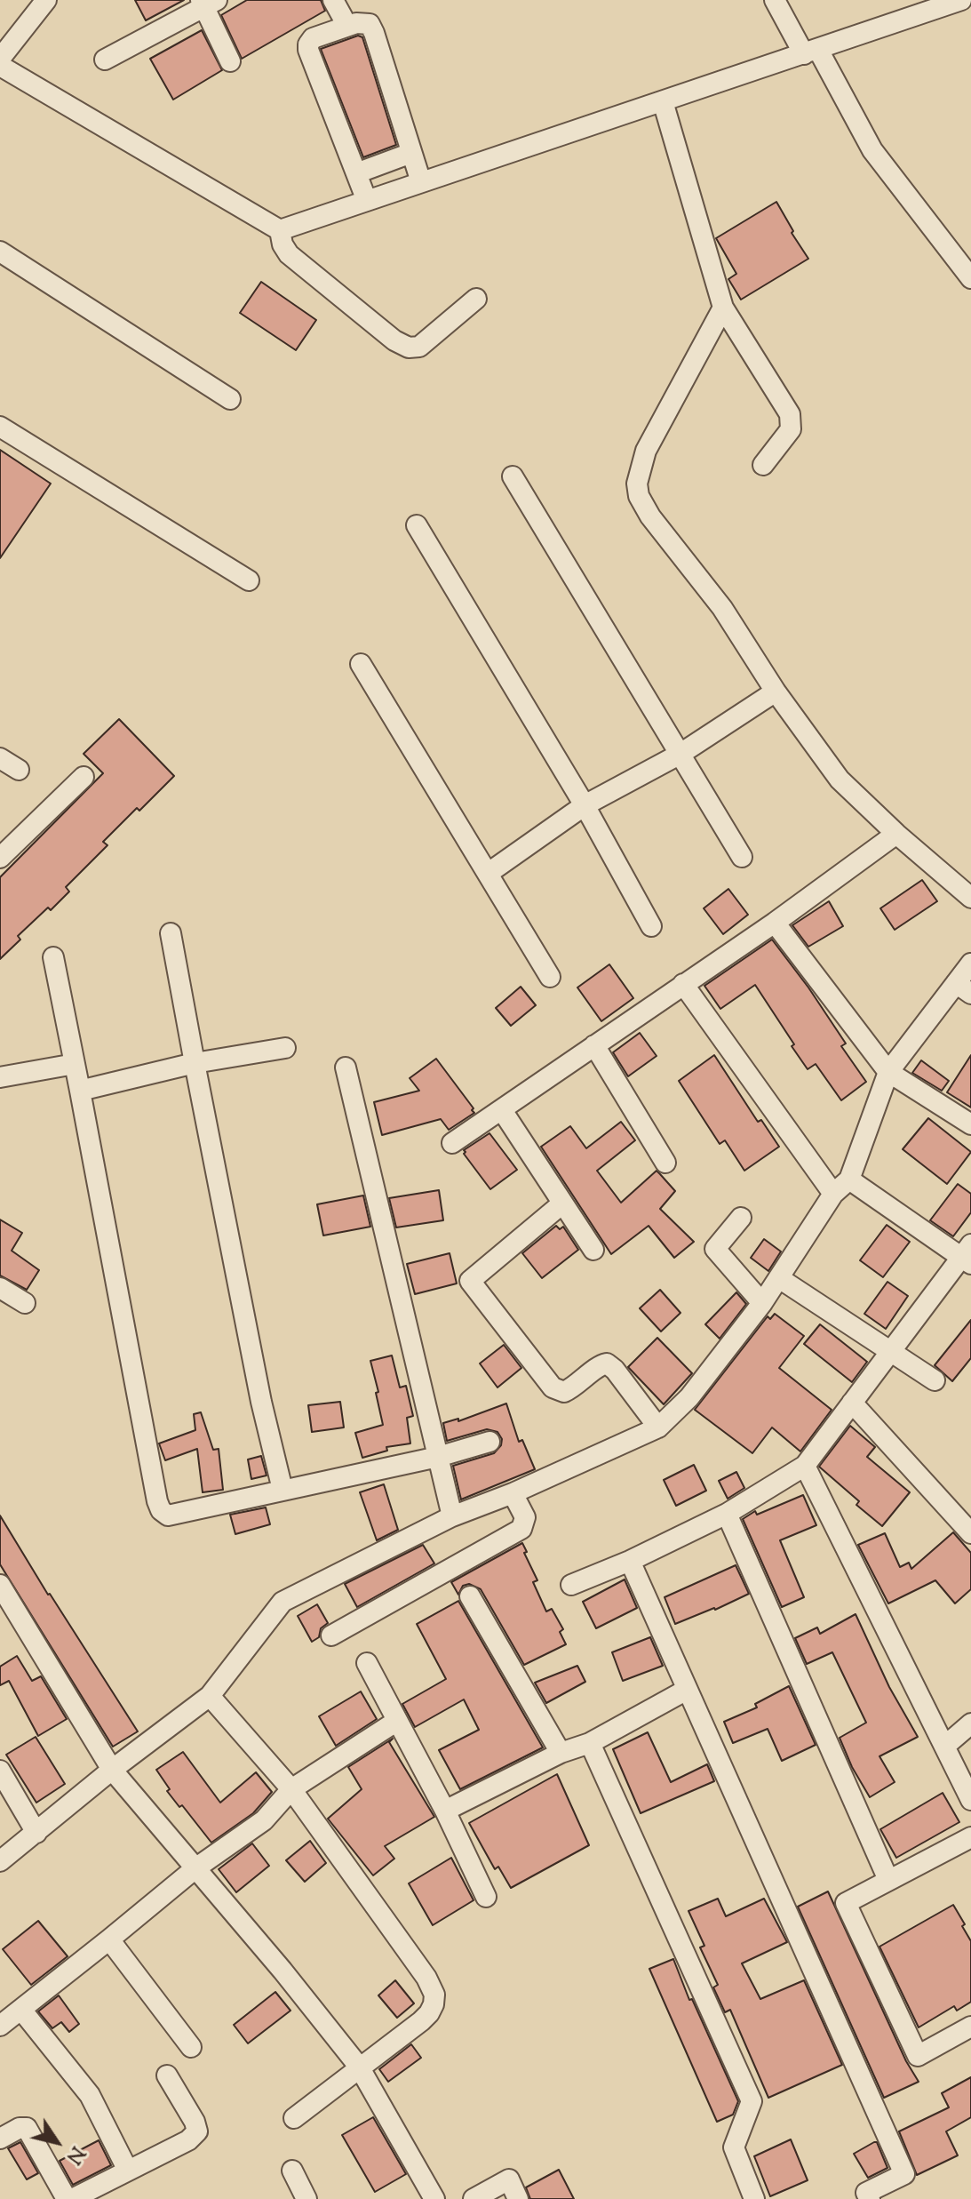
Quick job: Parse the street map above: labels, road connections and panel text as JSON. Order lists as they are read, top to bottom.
{
  "north": "bottom right"
}
